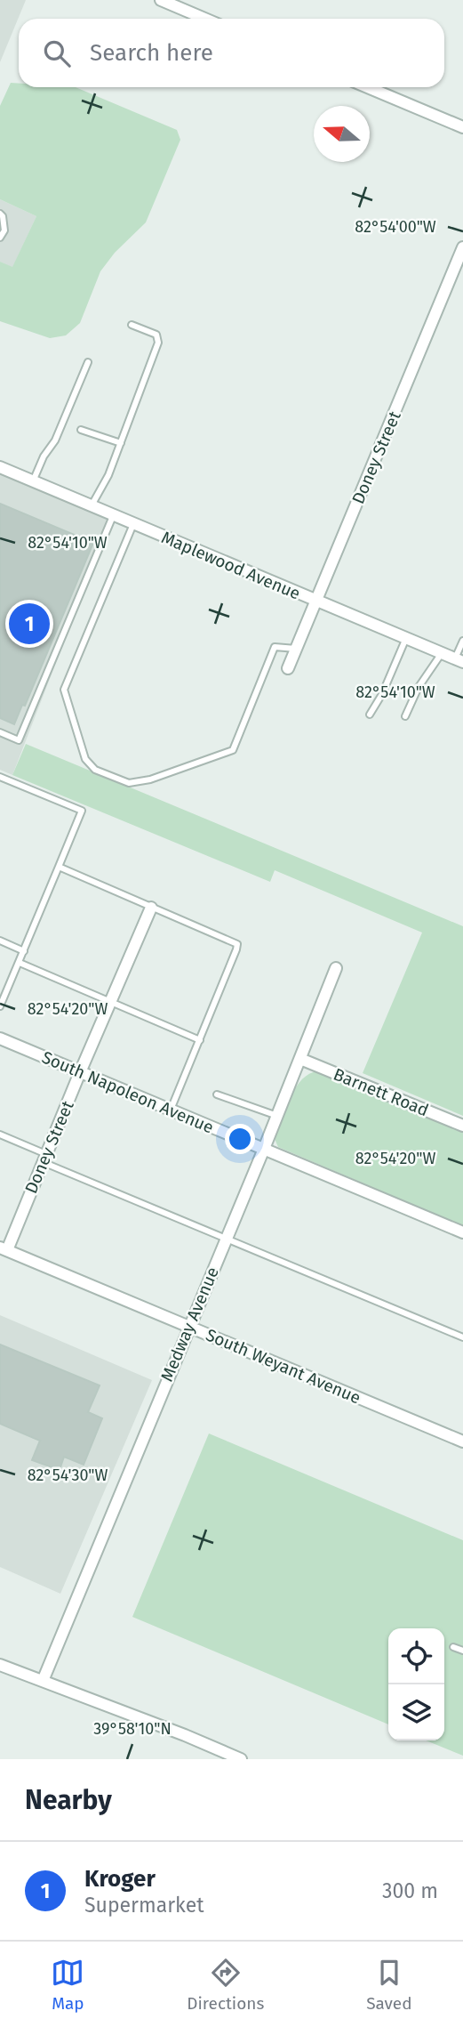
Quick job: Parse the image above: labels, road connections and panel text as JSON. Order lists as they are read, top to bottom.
{
  "streets": {
    "street": [
      "Doney Street",
      "Maplewood Avenue",
      "South Napoleon Avenue",
      "Barnett Road",
      "Medway Avenue",
      "South Weyant Avenue"
    ]
  },
  "crossings": [
    ["Doney Street", "Maplewood Avenue"],
    ["Doney Street", "South Napoleon Avenue"],
    ["Doney Street", "South Weyant Avenue"],
    ["South Napoleon Avenue", "Medway Avenue"],
    ["Barnett Road", "Medway Avenue"],
    ["Medway Avenue", "South Weyant Avenue"]
  ],
  "north": "left",
  "page": {
    "search": "Search here",
    "pins": "1",
    "heading": "Nearby",
    "list": [
      {
        "mark": "1",
        "name": "Kroger",
        "note": "Supermarket",
        "value": "300 m"
      }
    ],
    "nav": ["Map", "Directions", "Saved"]
  },
  "coordinates": [
    "82°54'00\"W",
    "82°54'10\"W",
    "82°54'20\"W",
    "82°54'30\"W",
    "39°58'10\"N"
  ]
}
